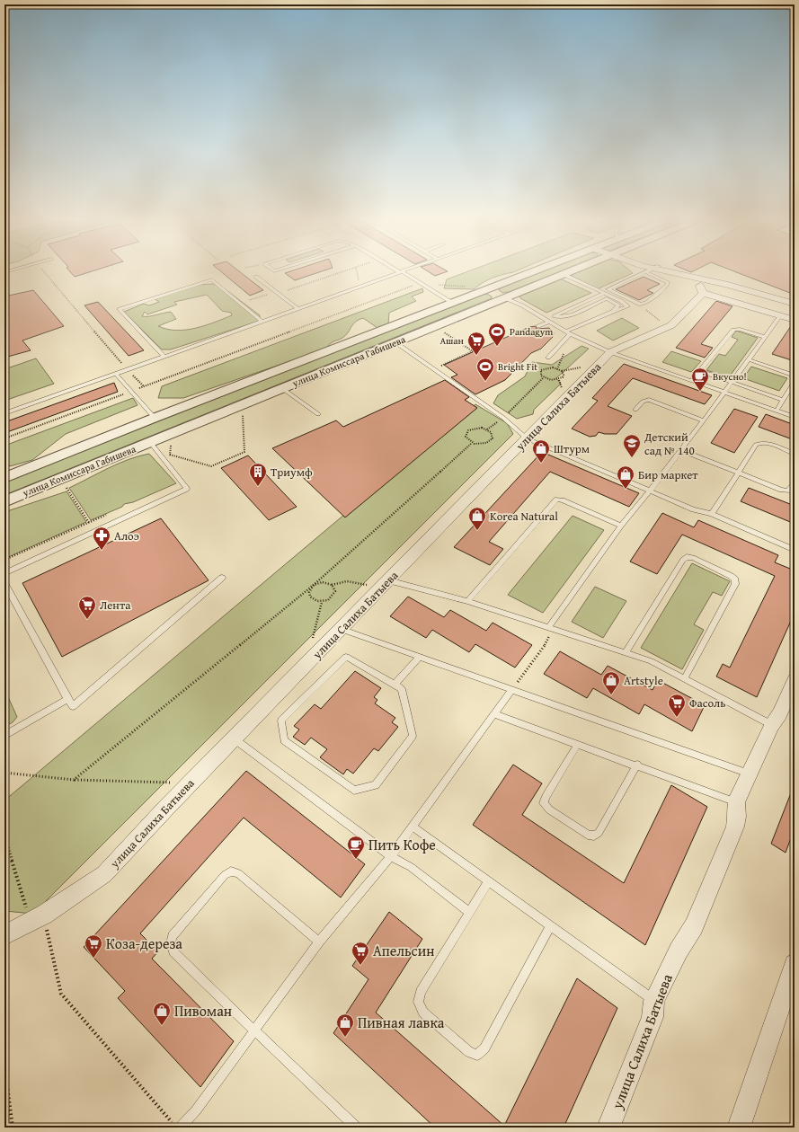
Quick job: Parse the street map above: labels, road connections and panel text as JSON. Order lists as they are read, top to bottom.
{
  "streets": {
    "street": ["улица Комиссара Габишева", "улица Салиха Батыева"]
  },
  "places": {
    "sports": ["Pandagym", "Bright Fit"],
    "supermarket": [
      "Ашан",
      "Лента",
      "Фасоль",
      "Коза-дереза",
      "Апельсин"
    ],
    "cafe": ["Вкусно!", "Пить Кофе"],
    "school or university": ["Детский сад № 140"],
    "shop": [
      "Штурм",
      "Бир маркет",
      "Korea Natural",
      "Artstyle",
      "Пивоман",
      "Пивная лавка"
    ],
    "building": ["Триумф"],
    "pharmacy": ["Алоэ"]
  }
}
